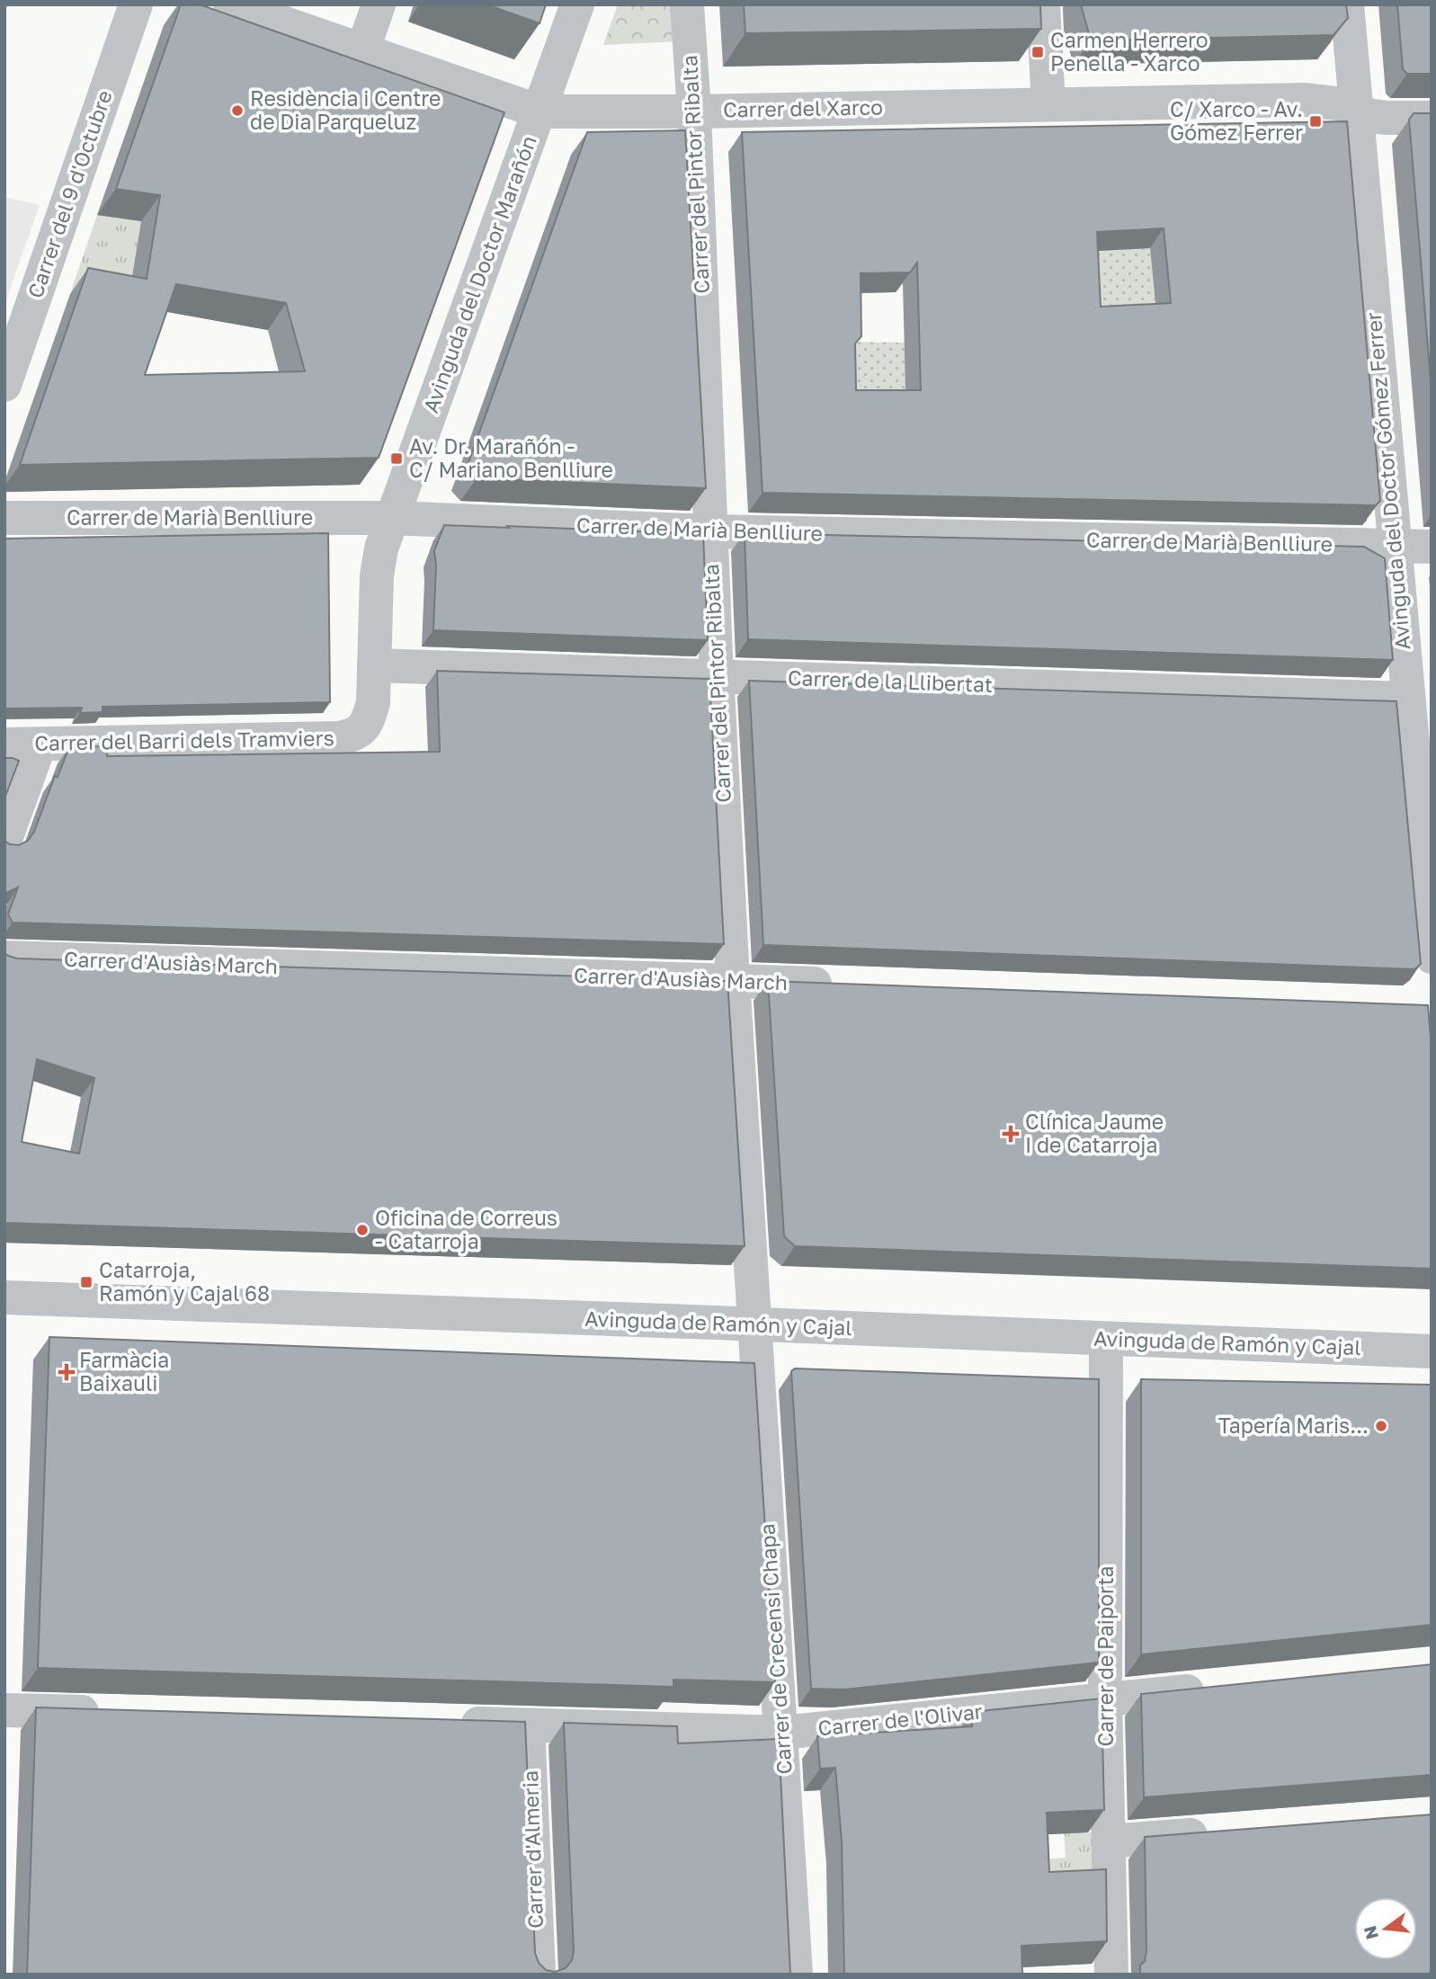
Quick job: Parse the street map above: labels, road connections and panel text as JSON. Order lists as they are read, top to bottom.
{
  "streets": {
    "street": [
      "Carrer del Xarco",
      "Carrer del Pintor Ribalta",
      "Carrer del 9 d'Octubre",
      "Avinguda del Doctor Marañón",
      "Avinguda del Doctor Gómez Ferrer",
      "Carrer de Marià Benlliure",
      "Carrer de la Llibertat",
      "Carrer del Barri dels Tramviers",
      "Carrer d'Ausiàs March",
      "Avinguda de Ramón y Cajal",
      "Carrer de Crecensi Chapa",
      "Carrer de Paiporta",
      "Carrer de l'Olivar",
      "Carrer d'Almeria"
    ]
  },
  "crossings": [
    ["Carrer del Xarco", "Carrer del Pintor Ribalta"],
    ["Carrer del Xarco", "Avinguda del Doctor Marañón"],
    ["Carrer del Xarco", "Avinguda del Doctor Gómez Ferrer"],
    ["Carrer del Pintor Ribalta", "Carrer de Marià Benlliure"],
    ["Carrer del Pintor Ribalta", "Carrer de la Llibertat"],
    ["Carrer del Pintor Ribalta", "Carrer d'Ausiàs March"],
    ["Carrer del Pintor Ribalta", "Avinguda de Ramón y Cajal"],
    ["Carrer del Pintor Ribalta", "Carrer de Crecensi Chapa"],
    ["Avinguda del Doctor Marañón", "Carrer de Marià Benlliure"],
    ["Avinguda del Doctor Marañón", "Carrer de la Llibertat"],
    ["Avinguda del Doctor Marañón", "Carrer del Barri dels Tramviers"],
    ["Avinguda del Doctor Gómez Ferrer", "Carrer de Marià Benlliure"],
    ["Avinguda del Doctor Gómez Ferrer", "Carrer de la Llibertat"],
    ["Avinguda de Ramón y Cajal", "Carrer de Crecensi Chapa"],
    ["Avinguda de Ramón y Cajal", "Carrer de Paiporta"],
    ["Carrer de Crecensi Chapa", "Carrer de l'Olivar"],
    ["Carrer de Paiporta", "Carrer de l'Olivar"],
    ["Carrer de l'Olivar", "Carrer d'Almeria"]
  ],
  "places": {
    "transit": [
      "Carmen Herrero Penella - Xarco",
      "C/ Xarco - Av. Gómez Ferrer",
      "Av. Dr. Marañón - C/ Mariano Benlliure",
      "Catarroja, Ramón y Cajal 68"
    ],
    "other": ["Residència i Centre de Dia Parqueluz", "Oficina de Correus - Catarroja", "Tapería Maris..."],
    "health": ["Clínica Jaume I de Catarroja", "Farmàcia Baixauli"]
  },
  "north": "left"
}
